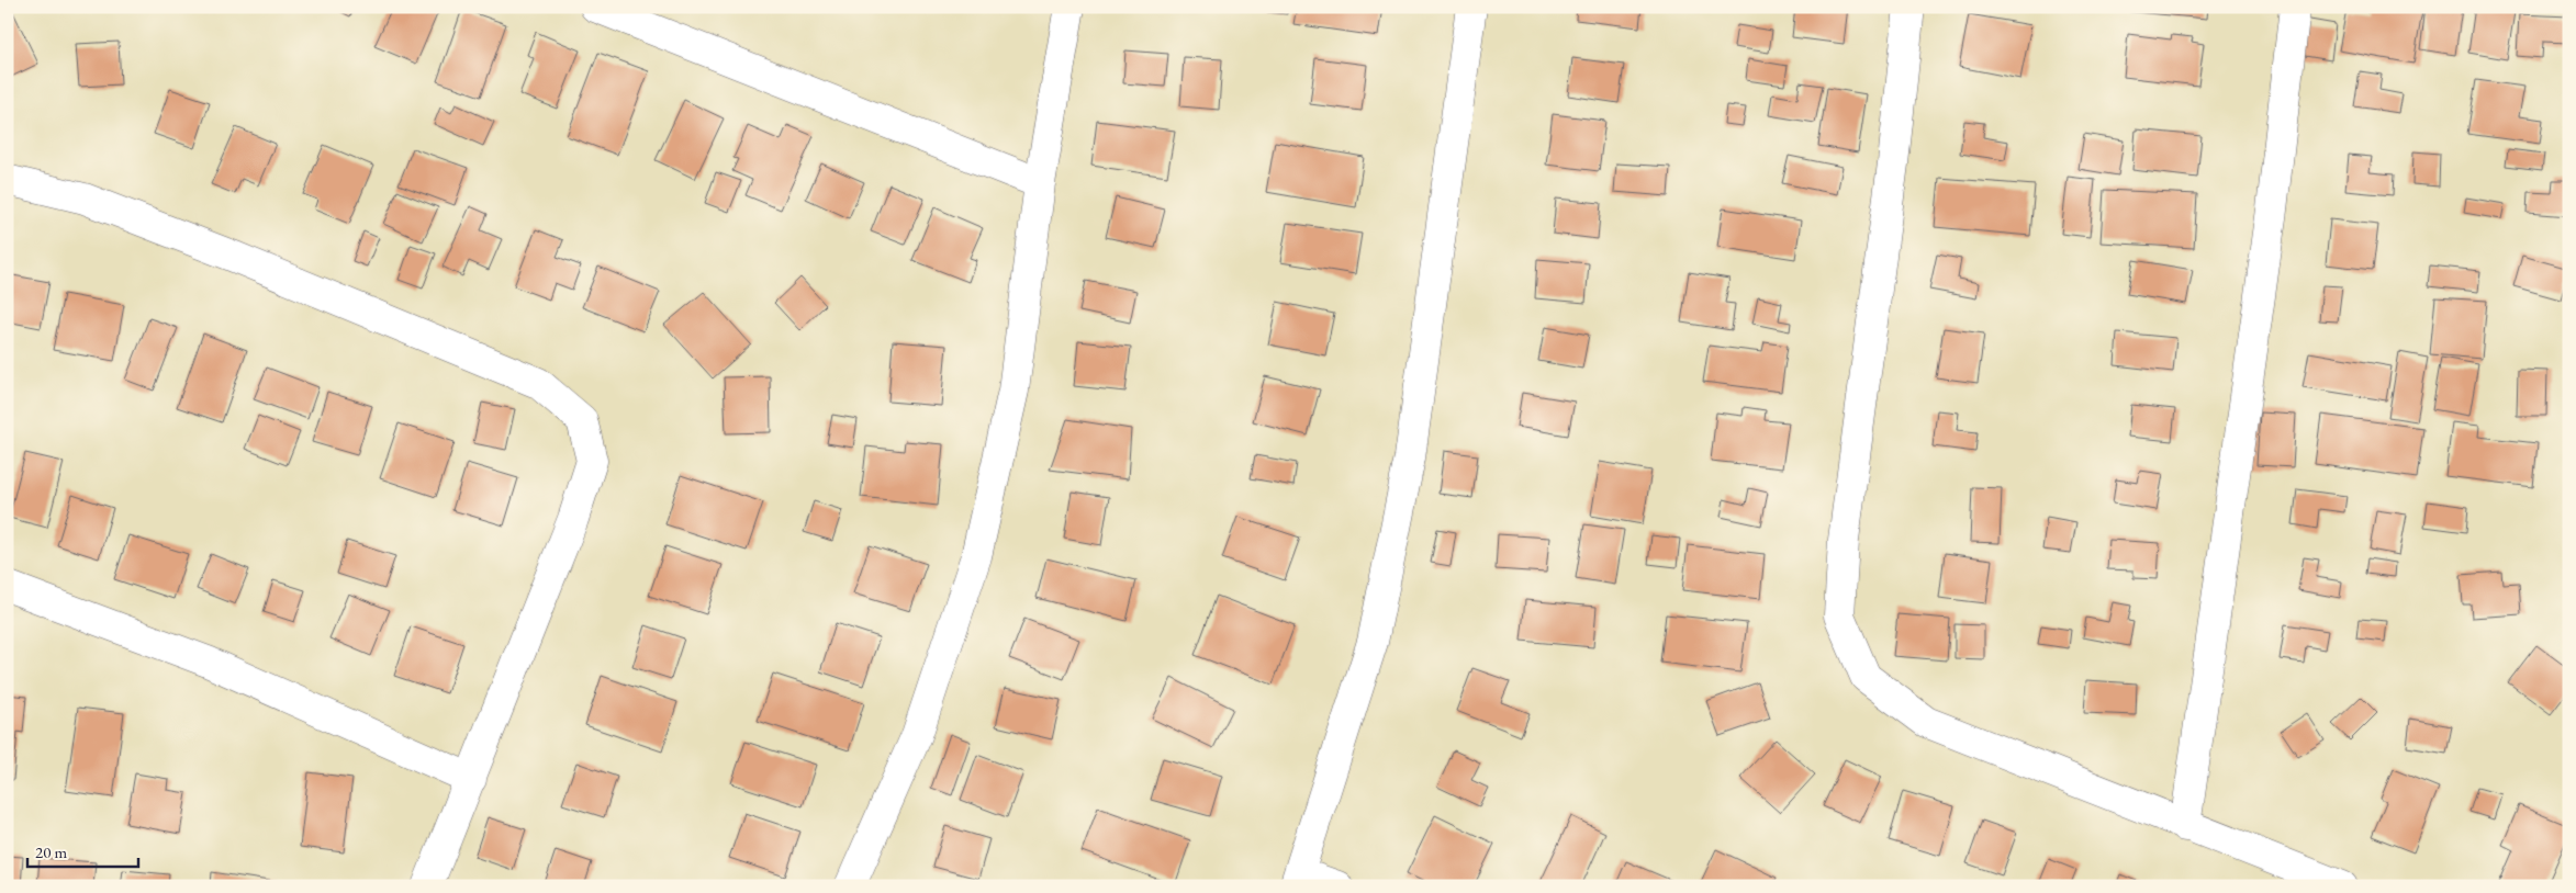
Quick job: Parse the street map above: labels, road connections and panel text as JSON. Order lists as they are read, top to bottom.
{
  "scale_bar": "20 m"
}
